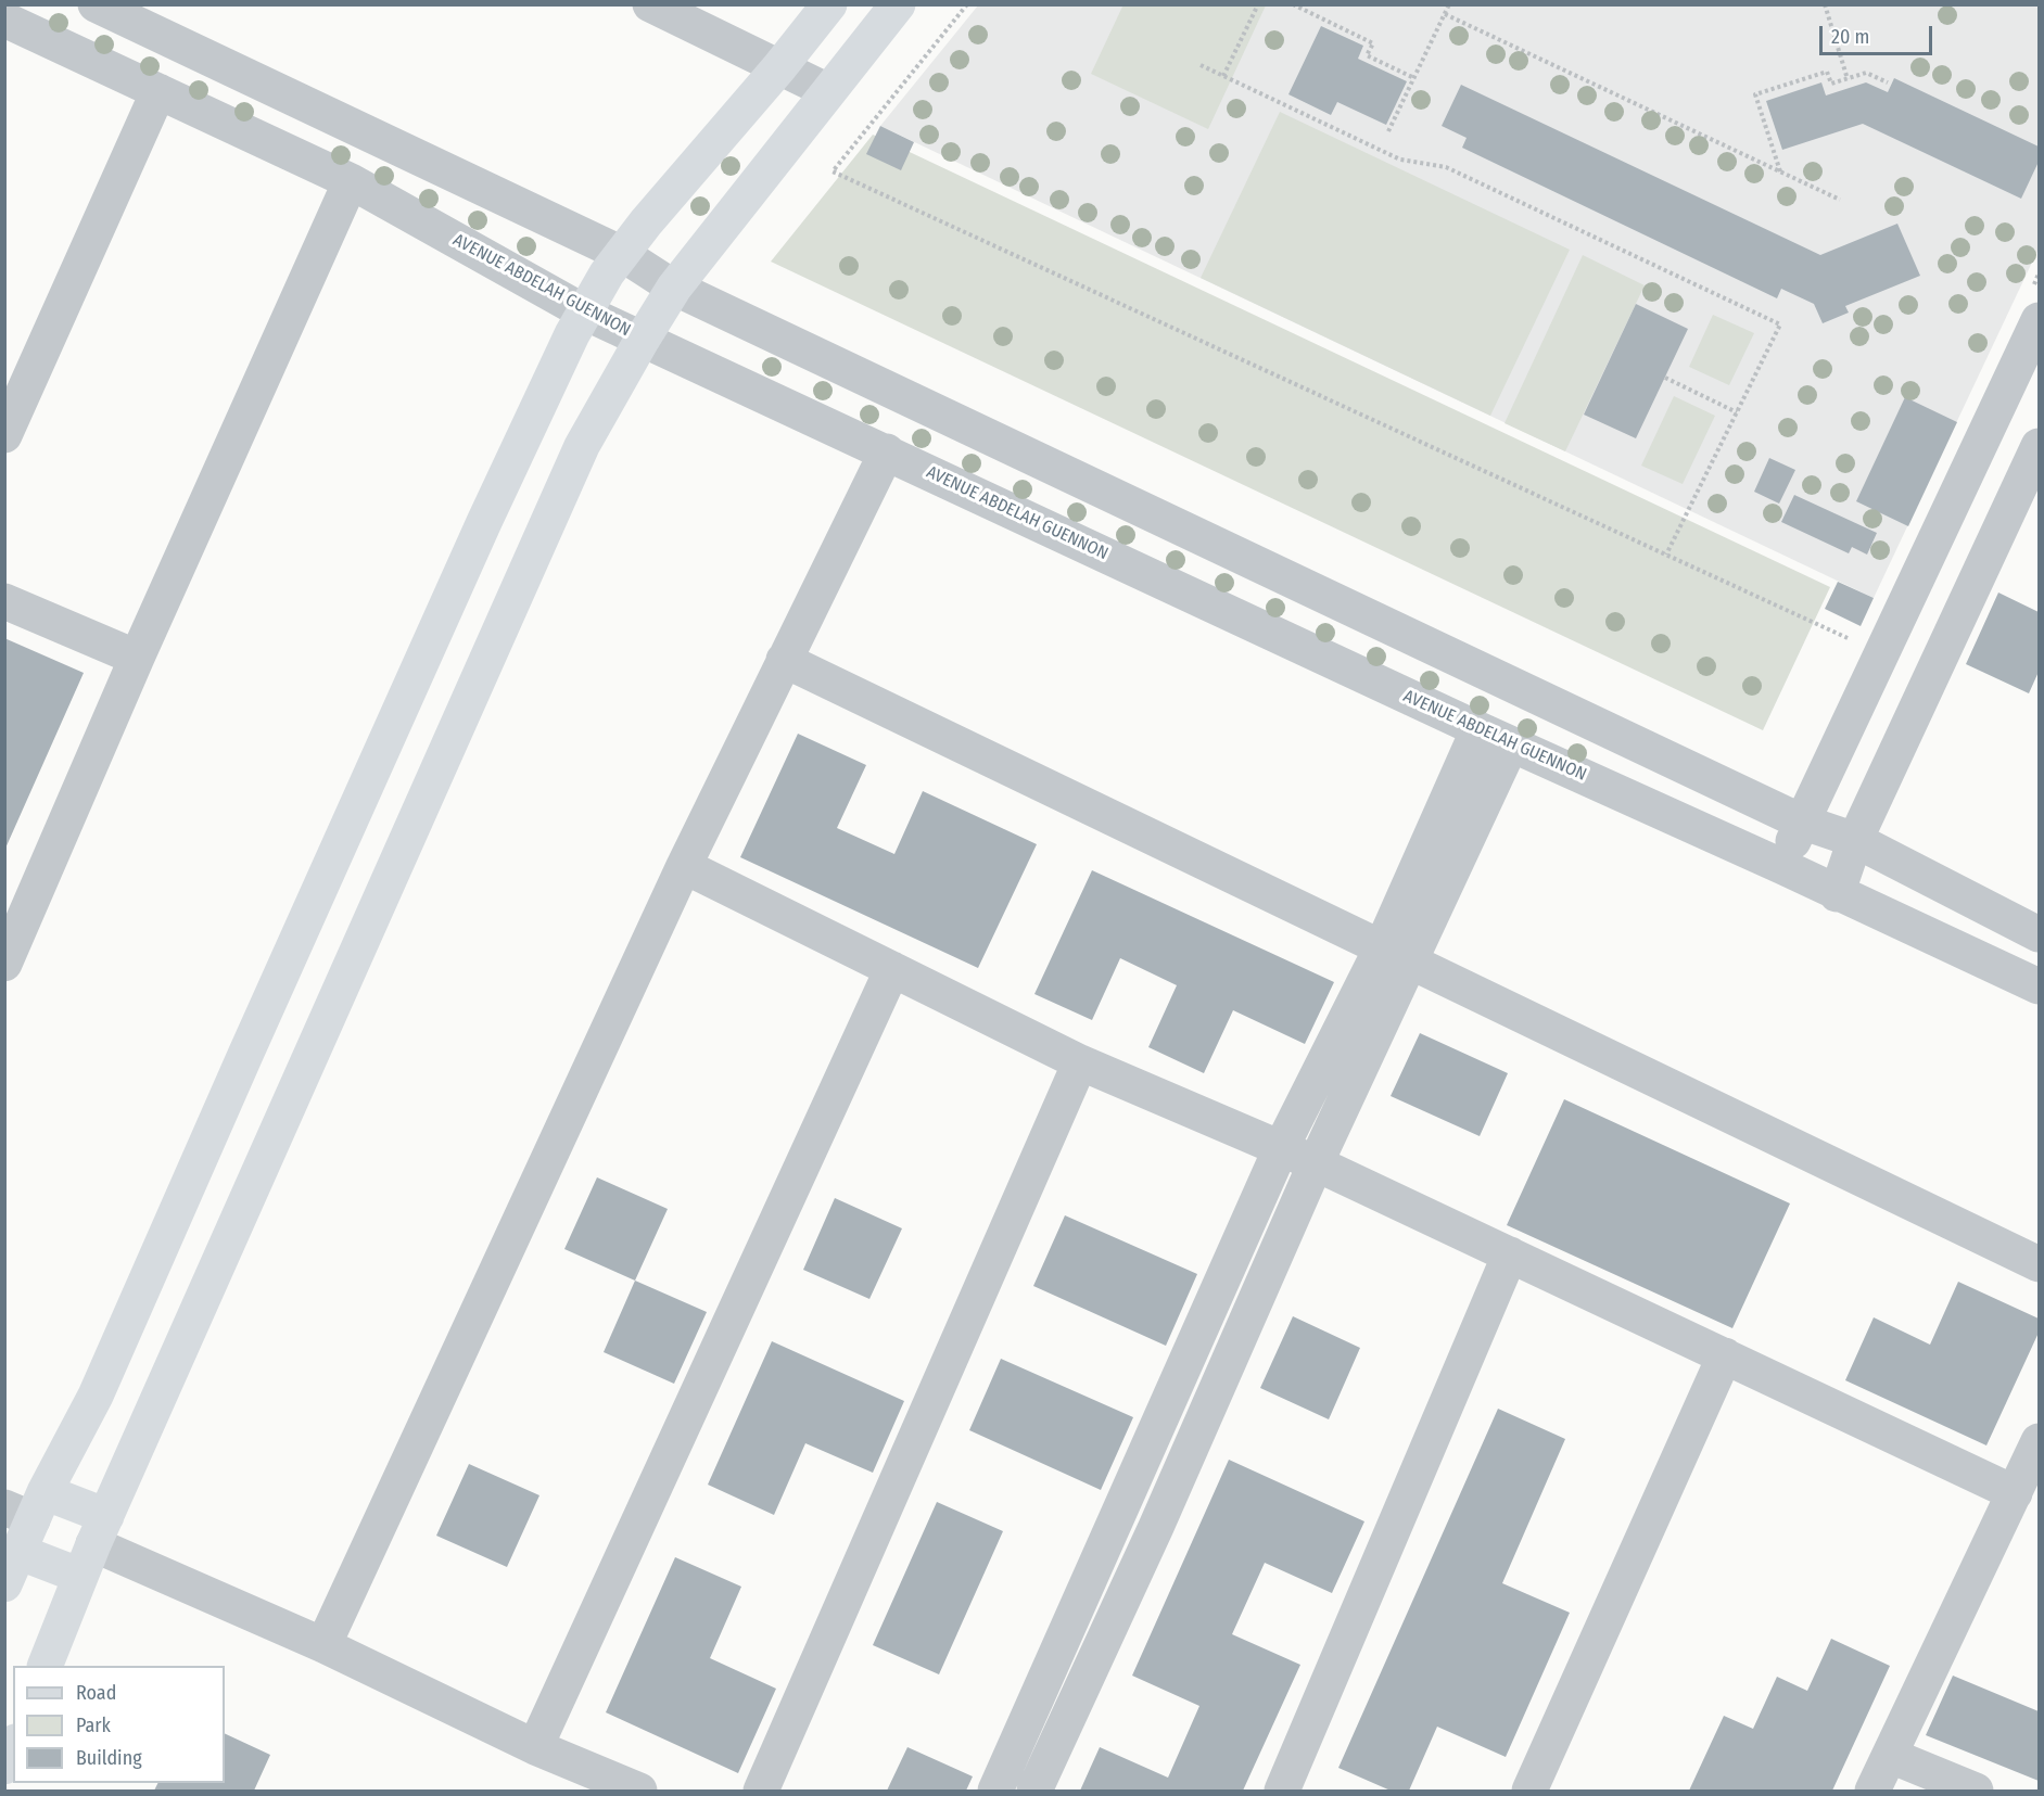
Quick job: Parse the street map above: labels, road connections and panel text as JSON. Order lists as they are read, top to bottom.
{
  "streets": {
    "street": ["AVENUE ABDELAH GUENNON"]
  },
  "legend": ["Road", "Park", "Building"],
  "scale_bar": "20 m"
}
